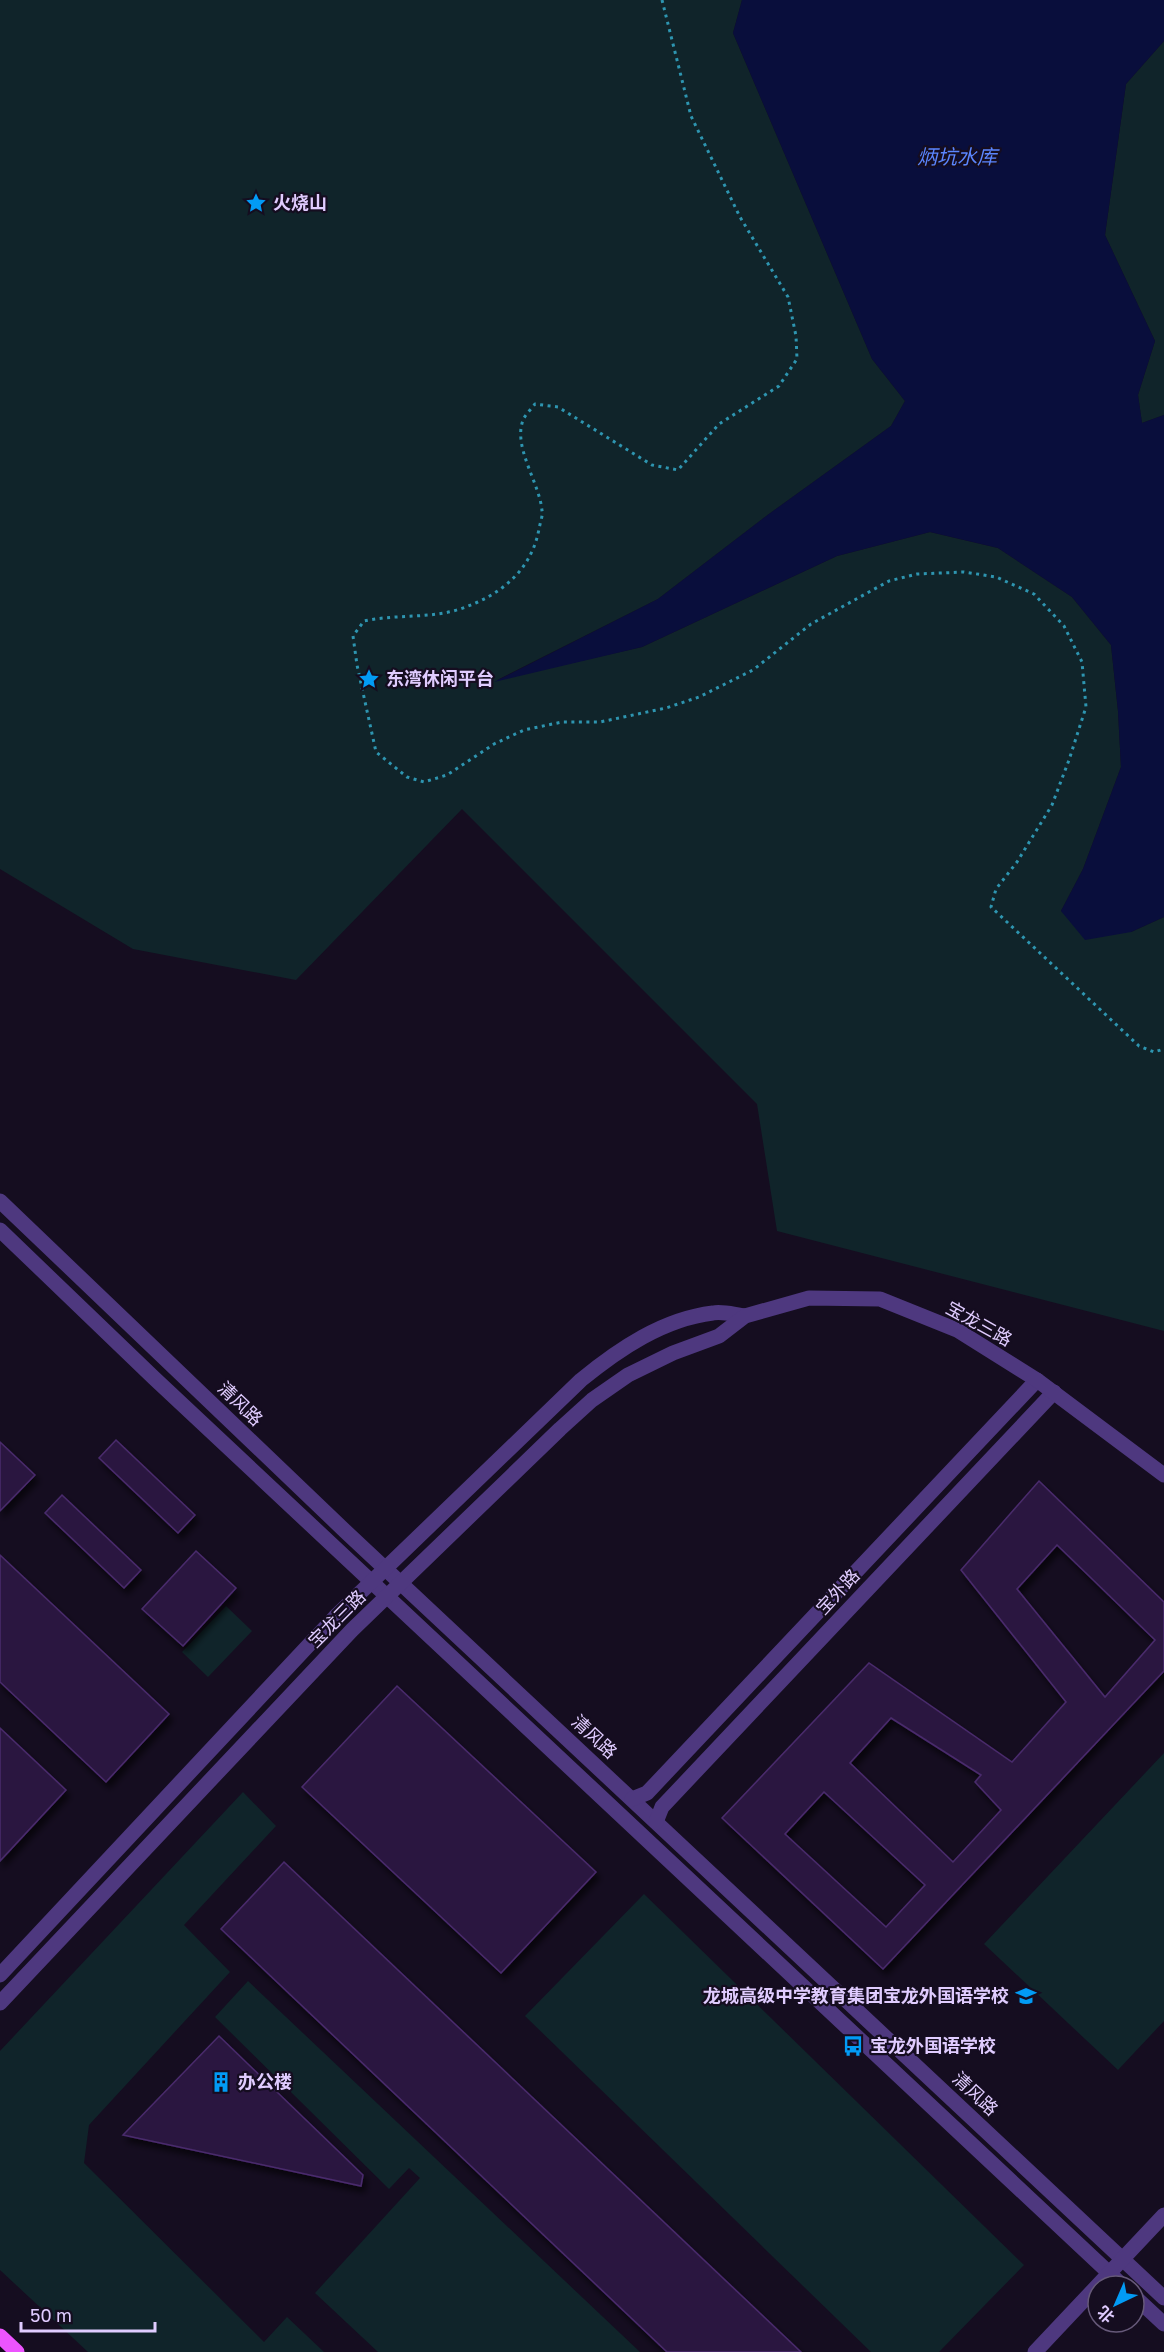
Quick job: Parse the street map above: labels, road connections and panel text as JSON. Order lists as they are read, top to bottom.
{
  "streets": {
    "street": ["宝龙三路", "清风路", "宝外路"]
  },
  "crossings": [
    ["宝龙三路", "清风路"],
    ["宝龙三路", "宝外路"],
    ["清风路", "宝外路"]
  ],
  "water": ["炳坑水库"],
  "places": {
    "place": ["火烧山", "东湾休闲平台"],
    "school or university": ["龙城高级中学教育集团宝龙外国语学校"],
    "bus stop": ["宝龙外国语学校"],
    "building": ["办公楼"]
  },
  "scale_bar": "50 m",
  "north": "bottom left"
}
